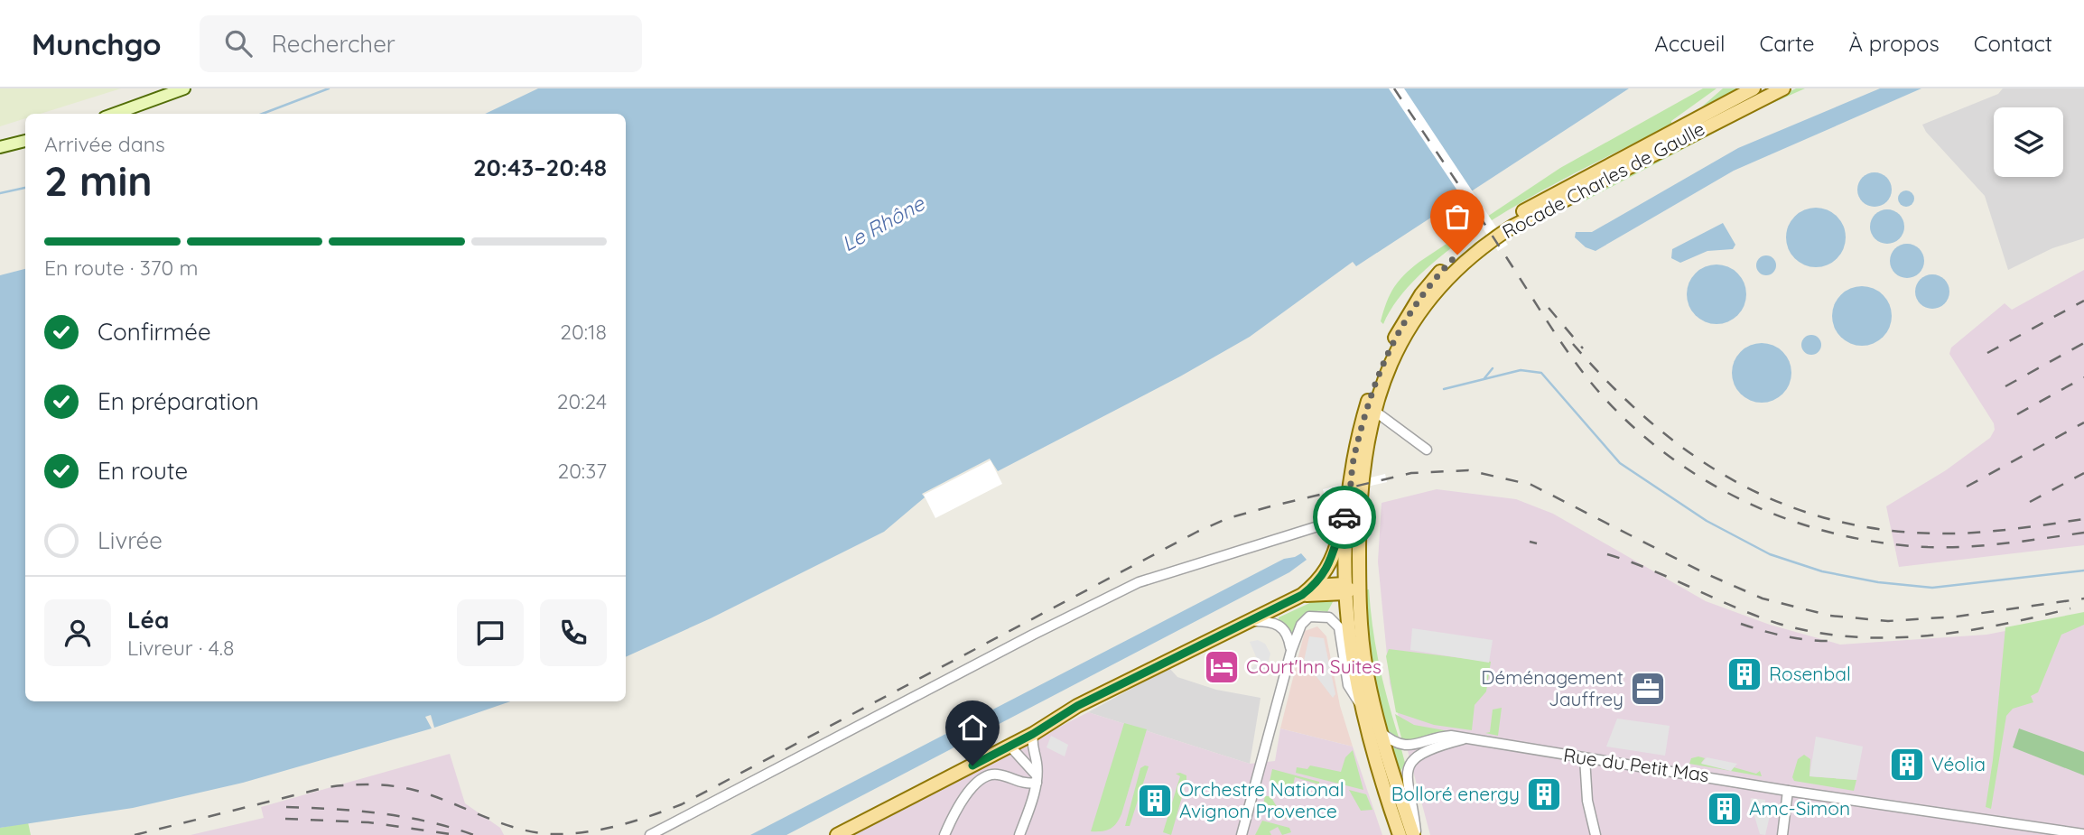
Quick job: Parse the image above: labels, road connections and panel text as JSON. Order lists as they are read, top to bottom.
{
  "streets": {
    "main road": ["Rocade Charles de Gaulle"],
    "street": ["Rue du Petit Mas"]
  },
  "crossings": [
    ["Rocade Charles de Gaulle", "Rue du Petit Mas"]
  ],
  "water": ["Le Rhône"],
  "places": {
    "hotel": ["Court'Inn Suites"],
    "building": [
      "Rosenbal",
      "Véolia",
      "Bolloré energy",
      "Orchestre National Avignon Provence",
      "Amc-Simon"
    ],
    "office": ["Déménagement Jauffrey"]
  },
  "page": {
    "header": "Munchgo",
    "search": "Rechercher",
    "nav": [
      "Accueil",
      "Carte",
      "À propos",
      "Contact"
    ],
    "heading": ["2 min", "Arrivée dans", "20:43–20:48"],
    "panel": ["Léa", "Livreur · 4.8"],
    "bar": "En route · 370 m",
    "list": [
      ["Confirmée", "20:18"],
      ["En préparation", "20:24"],
      ["En route", "20:37"],
      "Livrée"
    ]
  }
}
